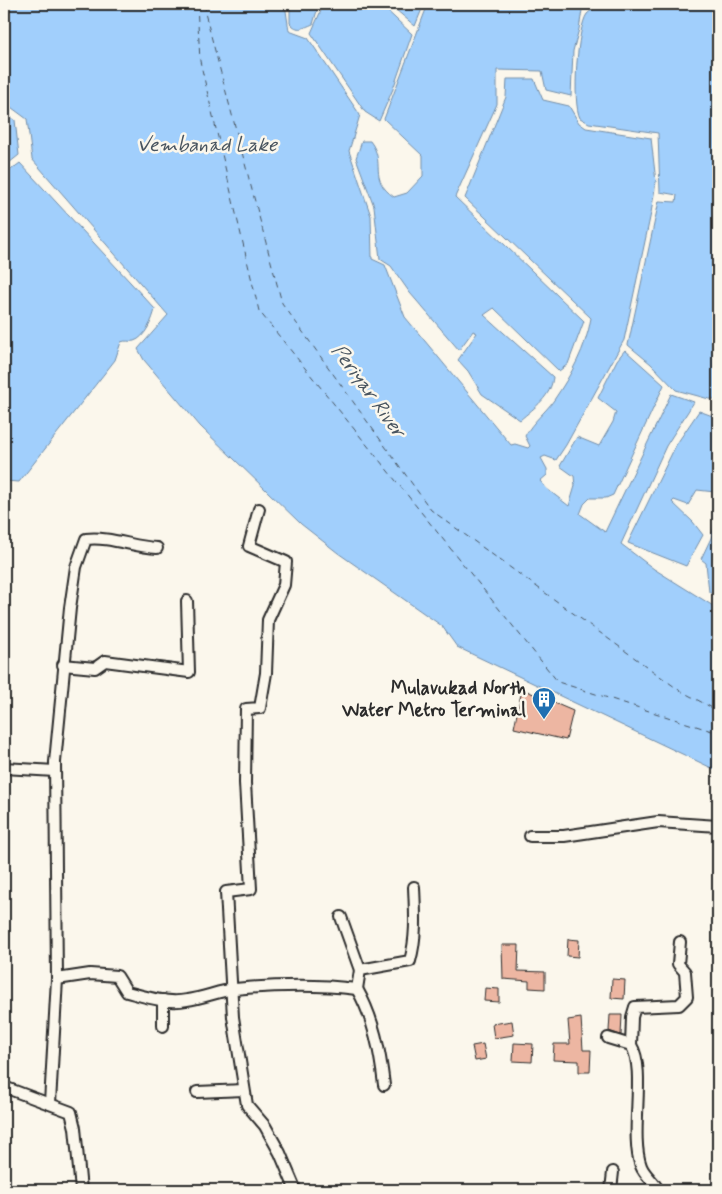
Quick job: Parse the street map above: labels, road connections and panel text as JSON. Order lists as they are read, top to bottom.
{
  "water": ["Vembanad Lake", "Periyar River"],
  "places": {
    "building": ["Mulavukad North Water Metro Terminal"]
  }
}
